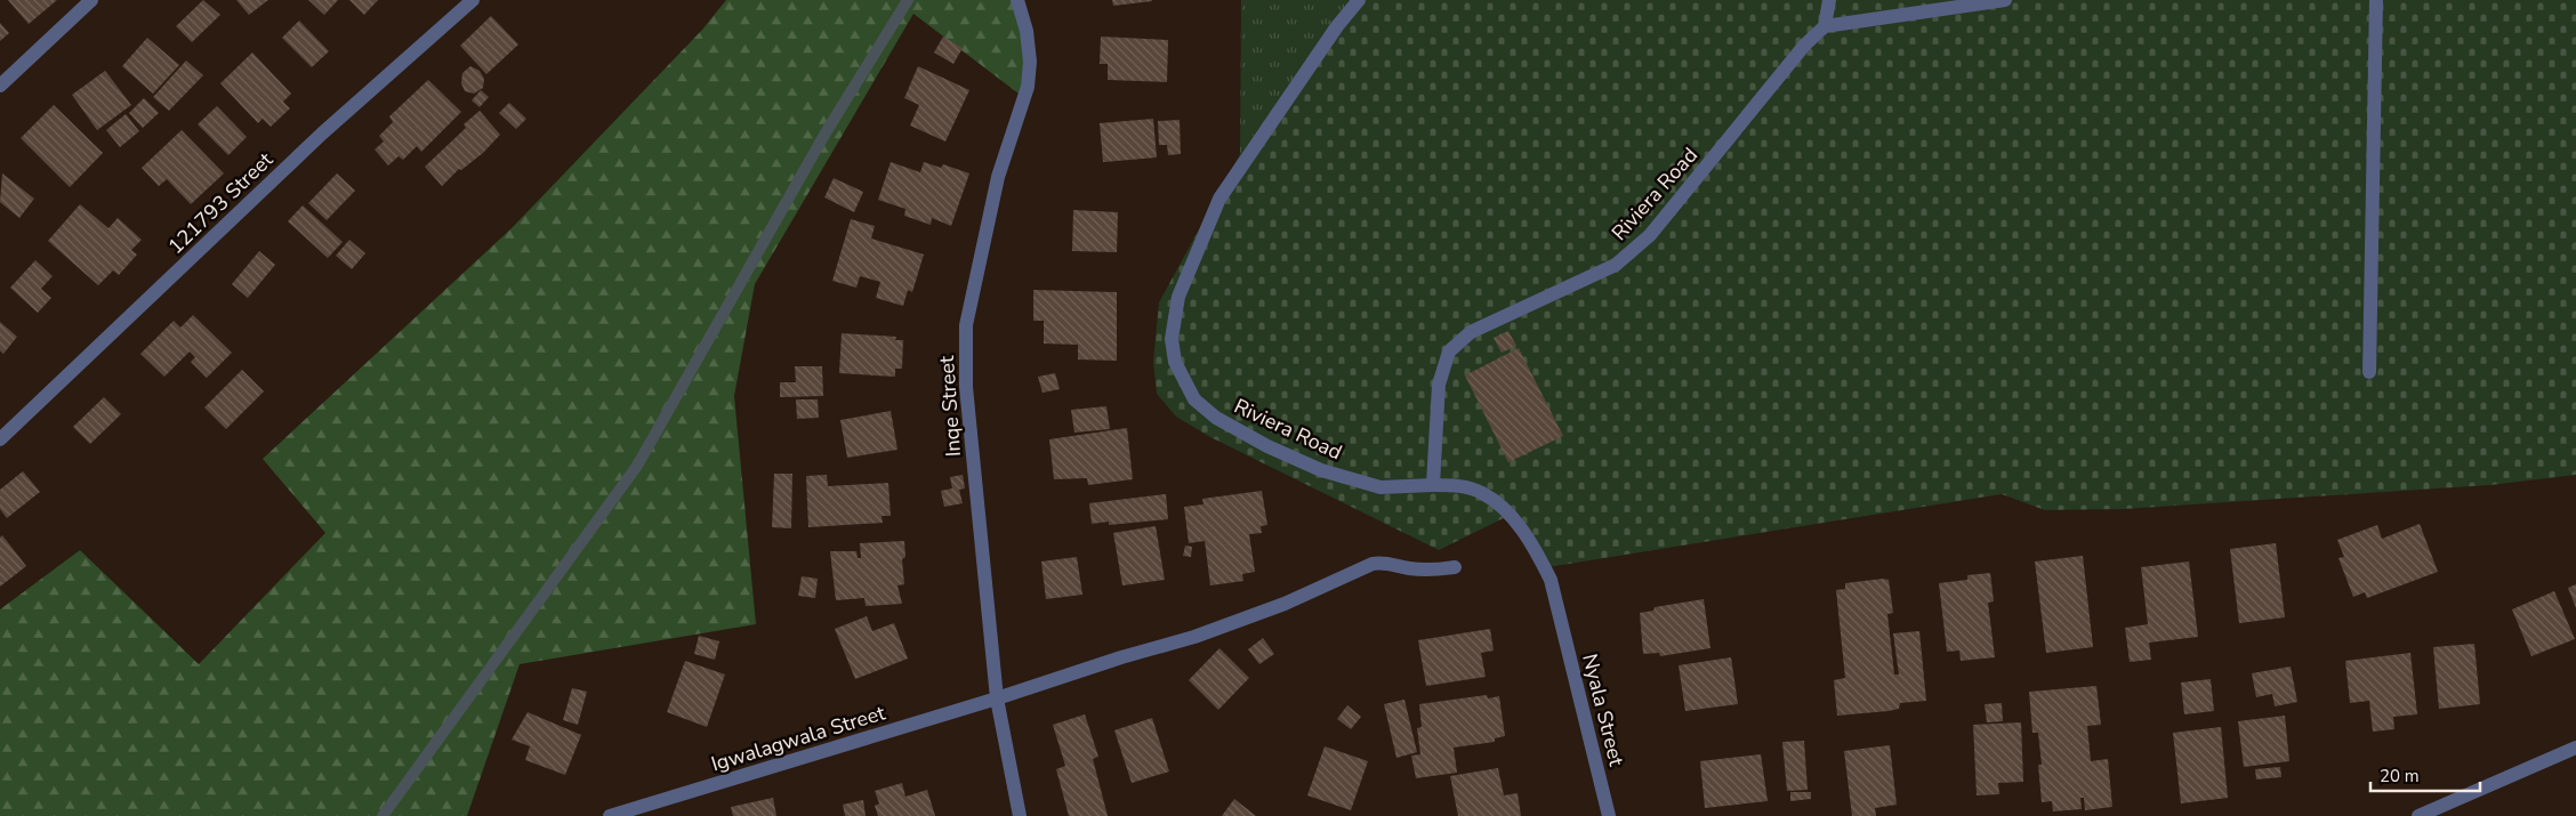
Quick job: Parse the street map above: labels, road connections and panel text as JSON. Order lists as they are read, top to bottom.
{
  "streets": {
    "street": [
      "Riviera Road",
      "121793 Street",
      "Inqe Street",
      "Nyala Street",
      "Igwalagwala Street"
    ]
  },
  "crossings": [
    ["Riviera Road", "Nyala Street"],
    ["Inqe Street", "Igwalagwala Street"]
  ],
  "scale_bar": "20 m"
}
